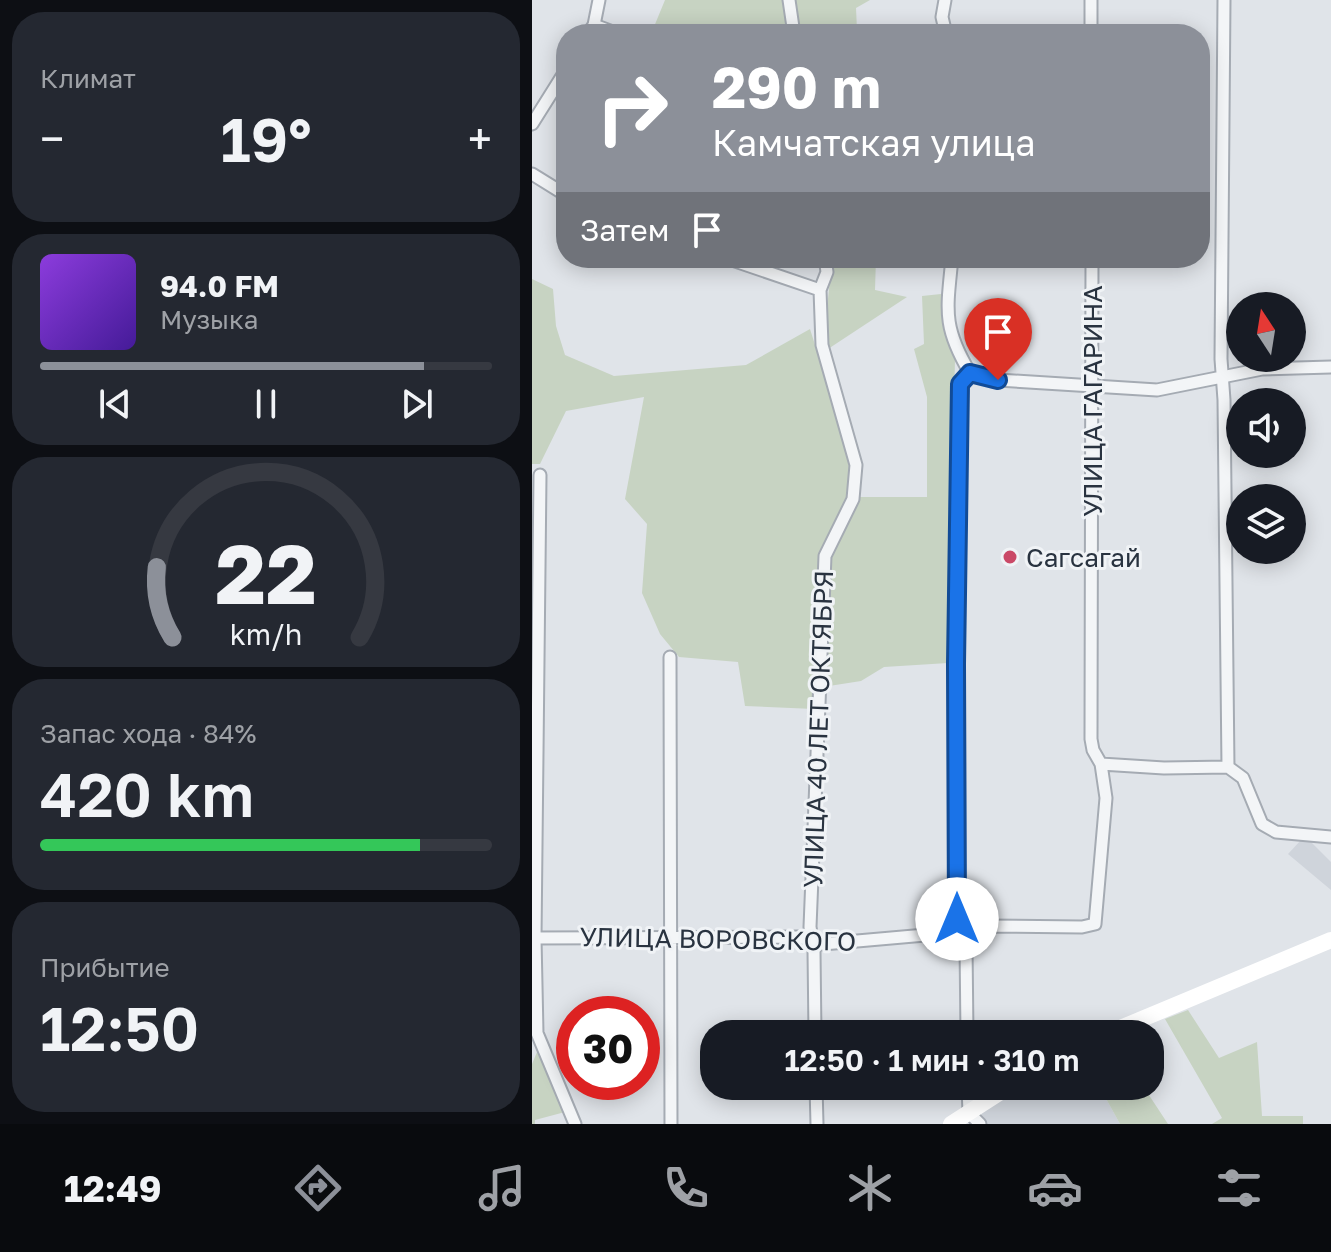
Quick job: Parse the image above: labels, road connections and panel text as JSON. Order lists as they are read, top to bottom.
{
  "streets": {
    "street": ["УЛИЦА ГАГАРИНА", "УЛИЦА 40 ЛЕТ ОКТЯБРЯ", "УЛИЦА ВОРОВСКОГО"]
  },
  "crossings": [
    ["УЛИЦА ГАГАРИНА", "УЛИЦА ВОРОВСКОГО"],
    ["УЛИЦА 40 ЛЕТ ОКТЯБРЯ", "УЛИЦА ВОРОВСКОГО"]
  ],
  "places": ["Сагсагай"],
  "north": "top",
  "page": {
    "tile": [
      "Климат",
      ["Запас хода · 84%", "420 km"],
      ["Прибытие", "12:50"]
    ],
    "turn": ["290 m", "Камчатская улица"],
    "heat": ["−", "19°", "+"],
    "then": "Затем",
    "song": ["94.0 FM", "Музыка"],
    "limit": "30",
    "trip": "12:50 · 1 мин · 310 m",
    "tabs": "12:49",
    "gauge": ["22", "km/h"]
  }
}
